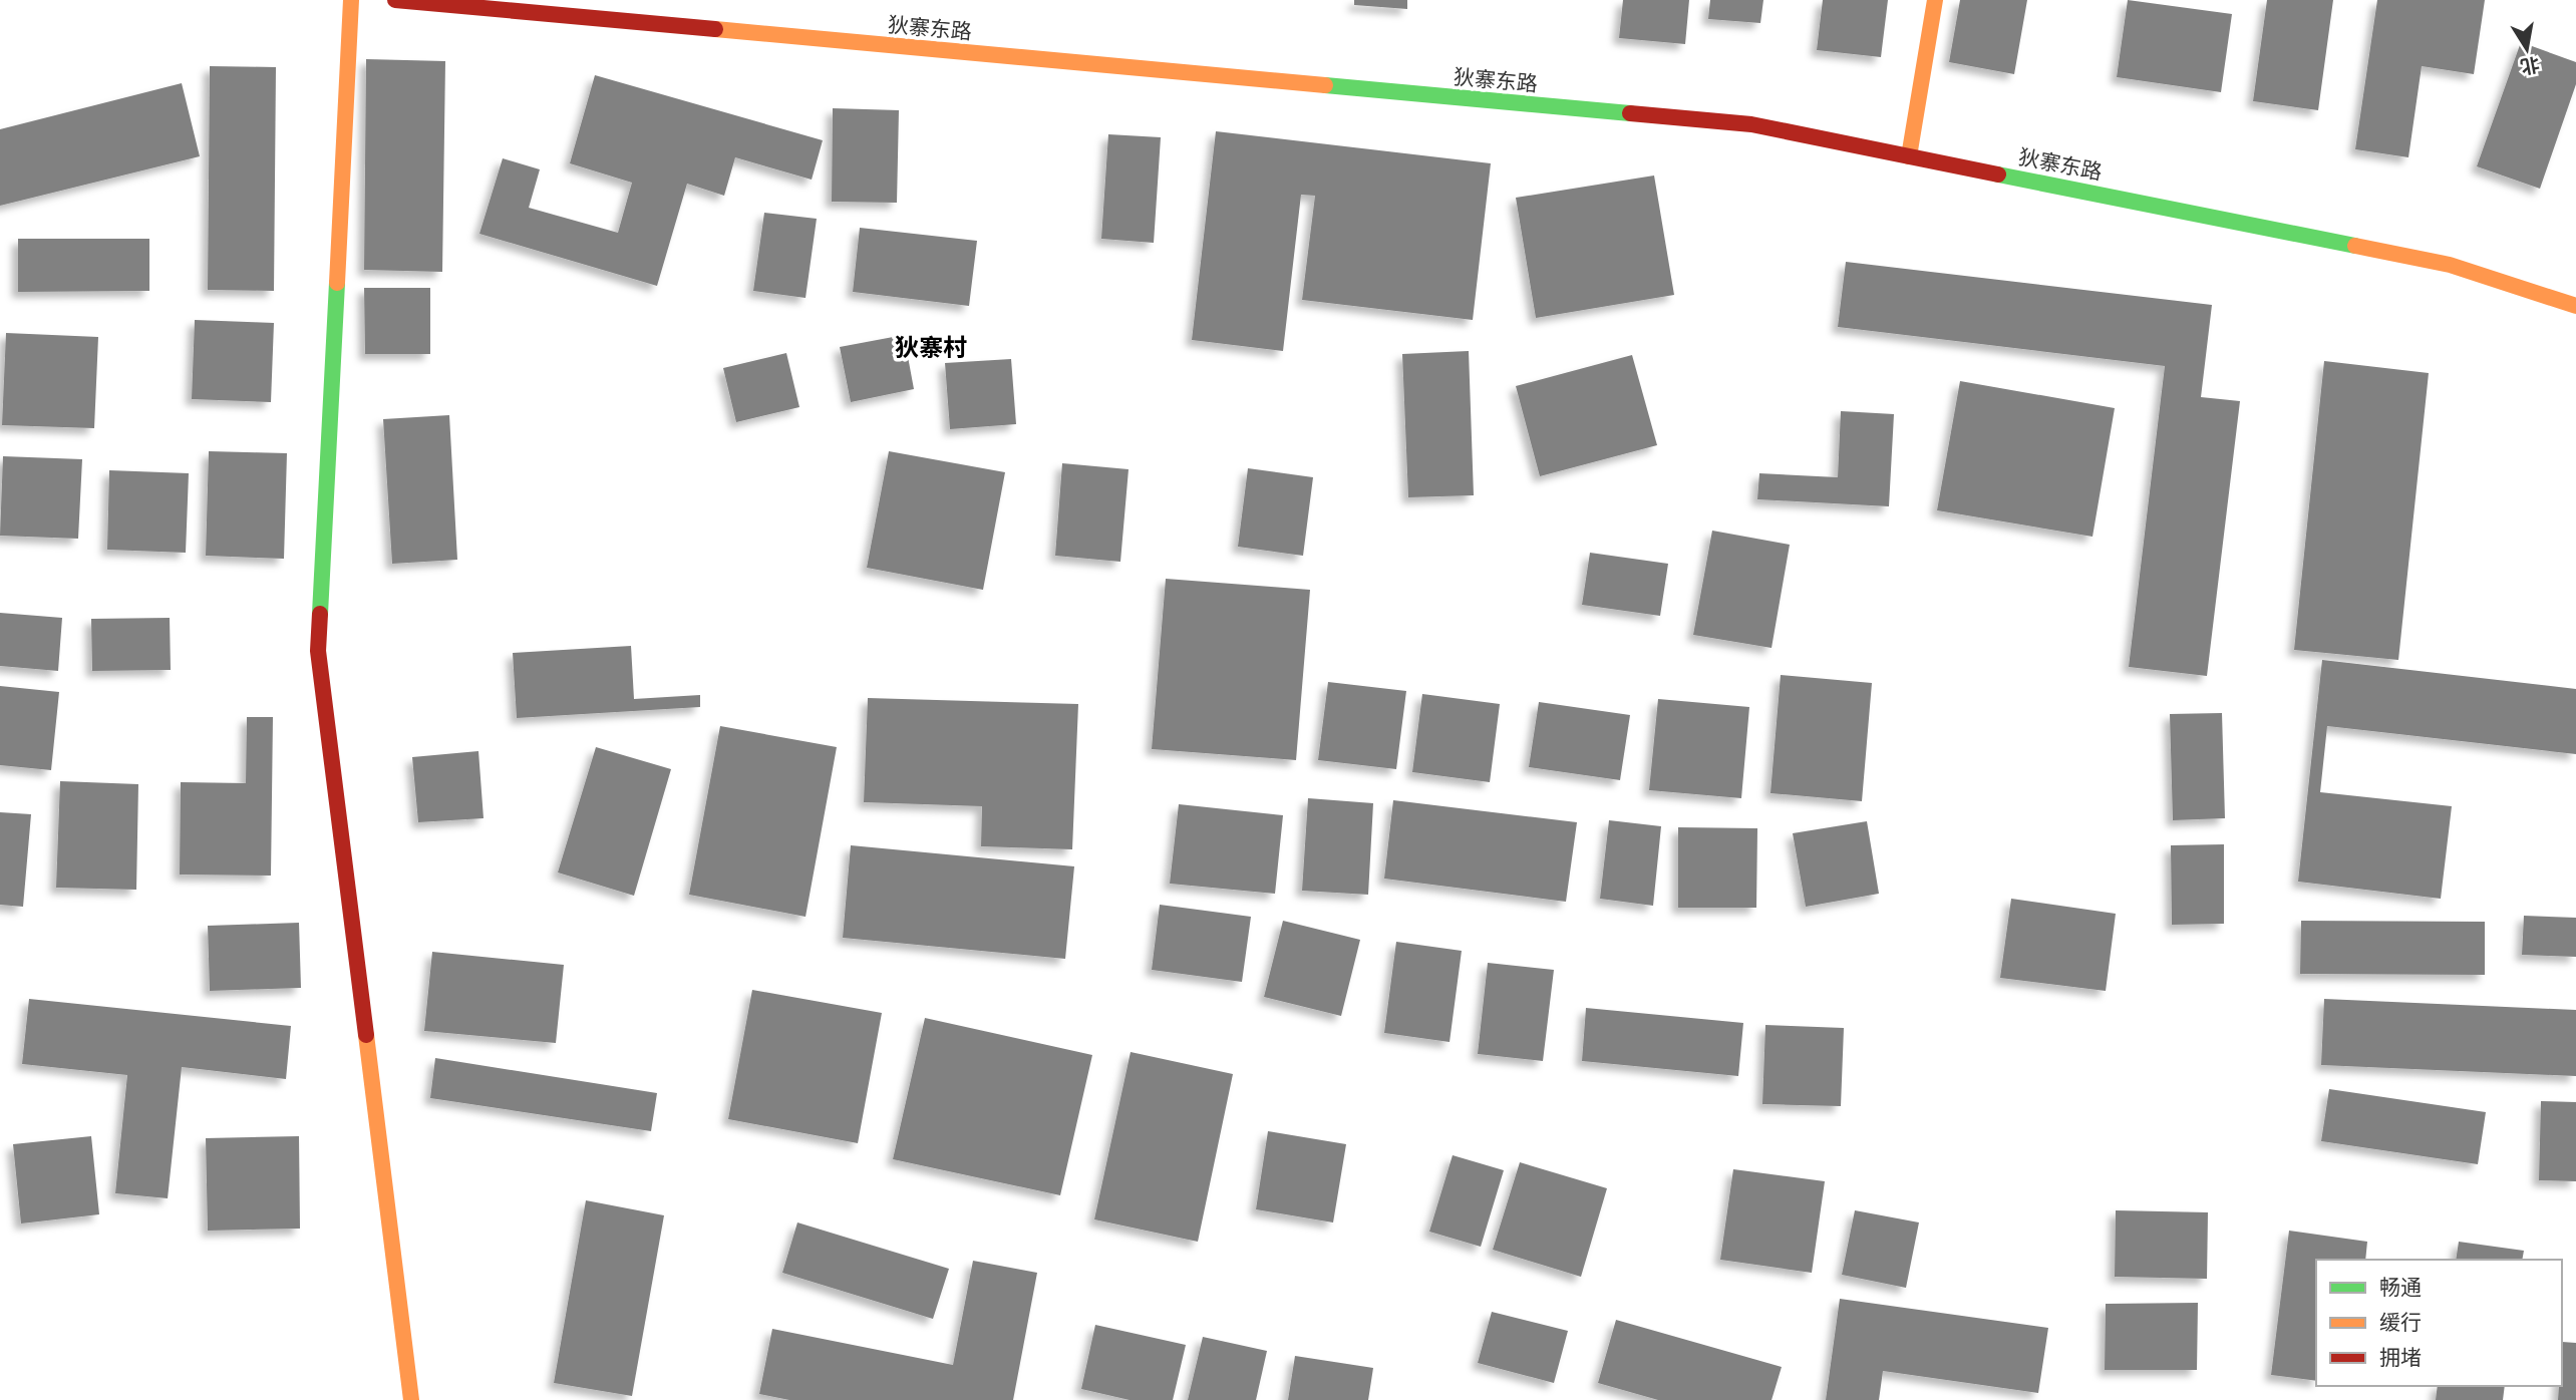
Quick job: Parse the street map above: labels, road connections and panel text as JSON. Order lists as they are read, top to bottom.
{
  "streets": {
    "street": ["狄寨东路"]
  },
  "districts": ["狄寨村"],
  "legend": ["畅通", "缓行", "拥堵"],
  "north": "bottom"
}
